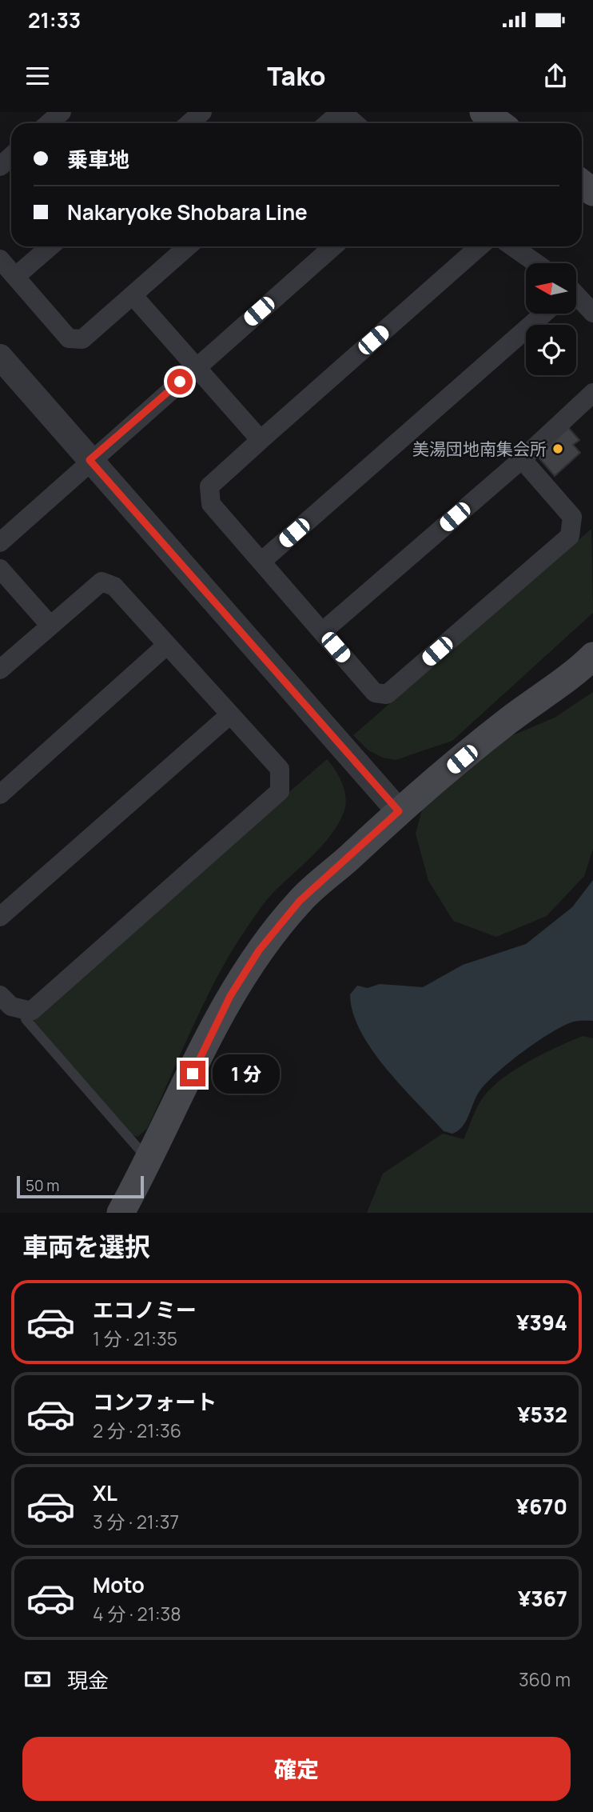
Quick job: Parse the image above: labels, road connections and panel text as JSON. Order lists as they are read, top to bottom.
{
  "places": ["美湯団地南集会所"],
  "scale_bar": "50 m",
  "north": "left",
  "page": {
    "status": "21:33",
    "header": "Tako",
    "banner": ["乗車地", "Nakaryoke Shobara Line"],
    "bubble": "1 分",
    "scale": "50 m",
    "heading": "車両を選択",
    "list": [
      {
        "name": "エコノミー",
        "note": "1 分 · 21:35",
        "value": "¥394"
      },
      {
        "name": "コンフォート",
        "note": "2 分 · 21:36",
        "value": "¥532"
      },
      {
        "name": "XL",
        "note": "3 分 · 21:37",
        "value": "¥670"
      },
      {
        "name": "Moto",
        "note": "4 分 · 21:38",
        "value": "¥367"
      }
    ],
    "pay": ["現金", "360 m"],
    "buttons": "確定"
  }
}
